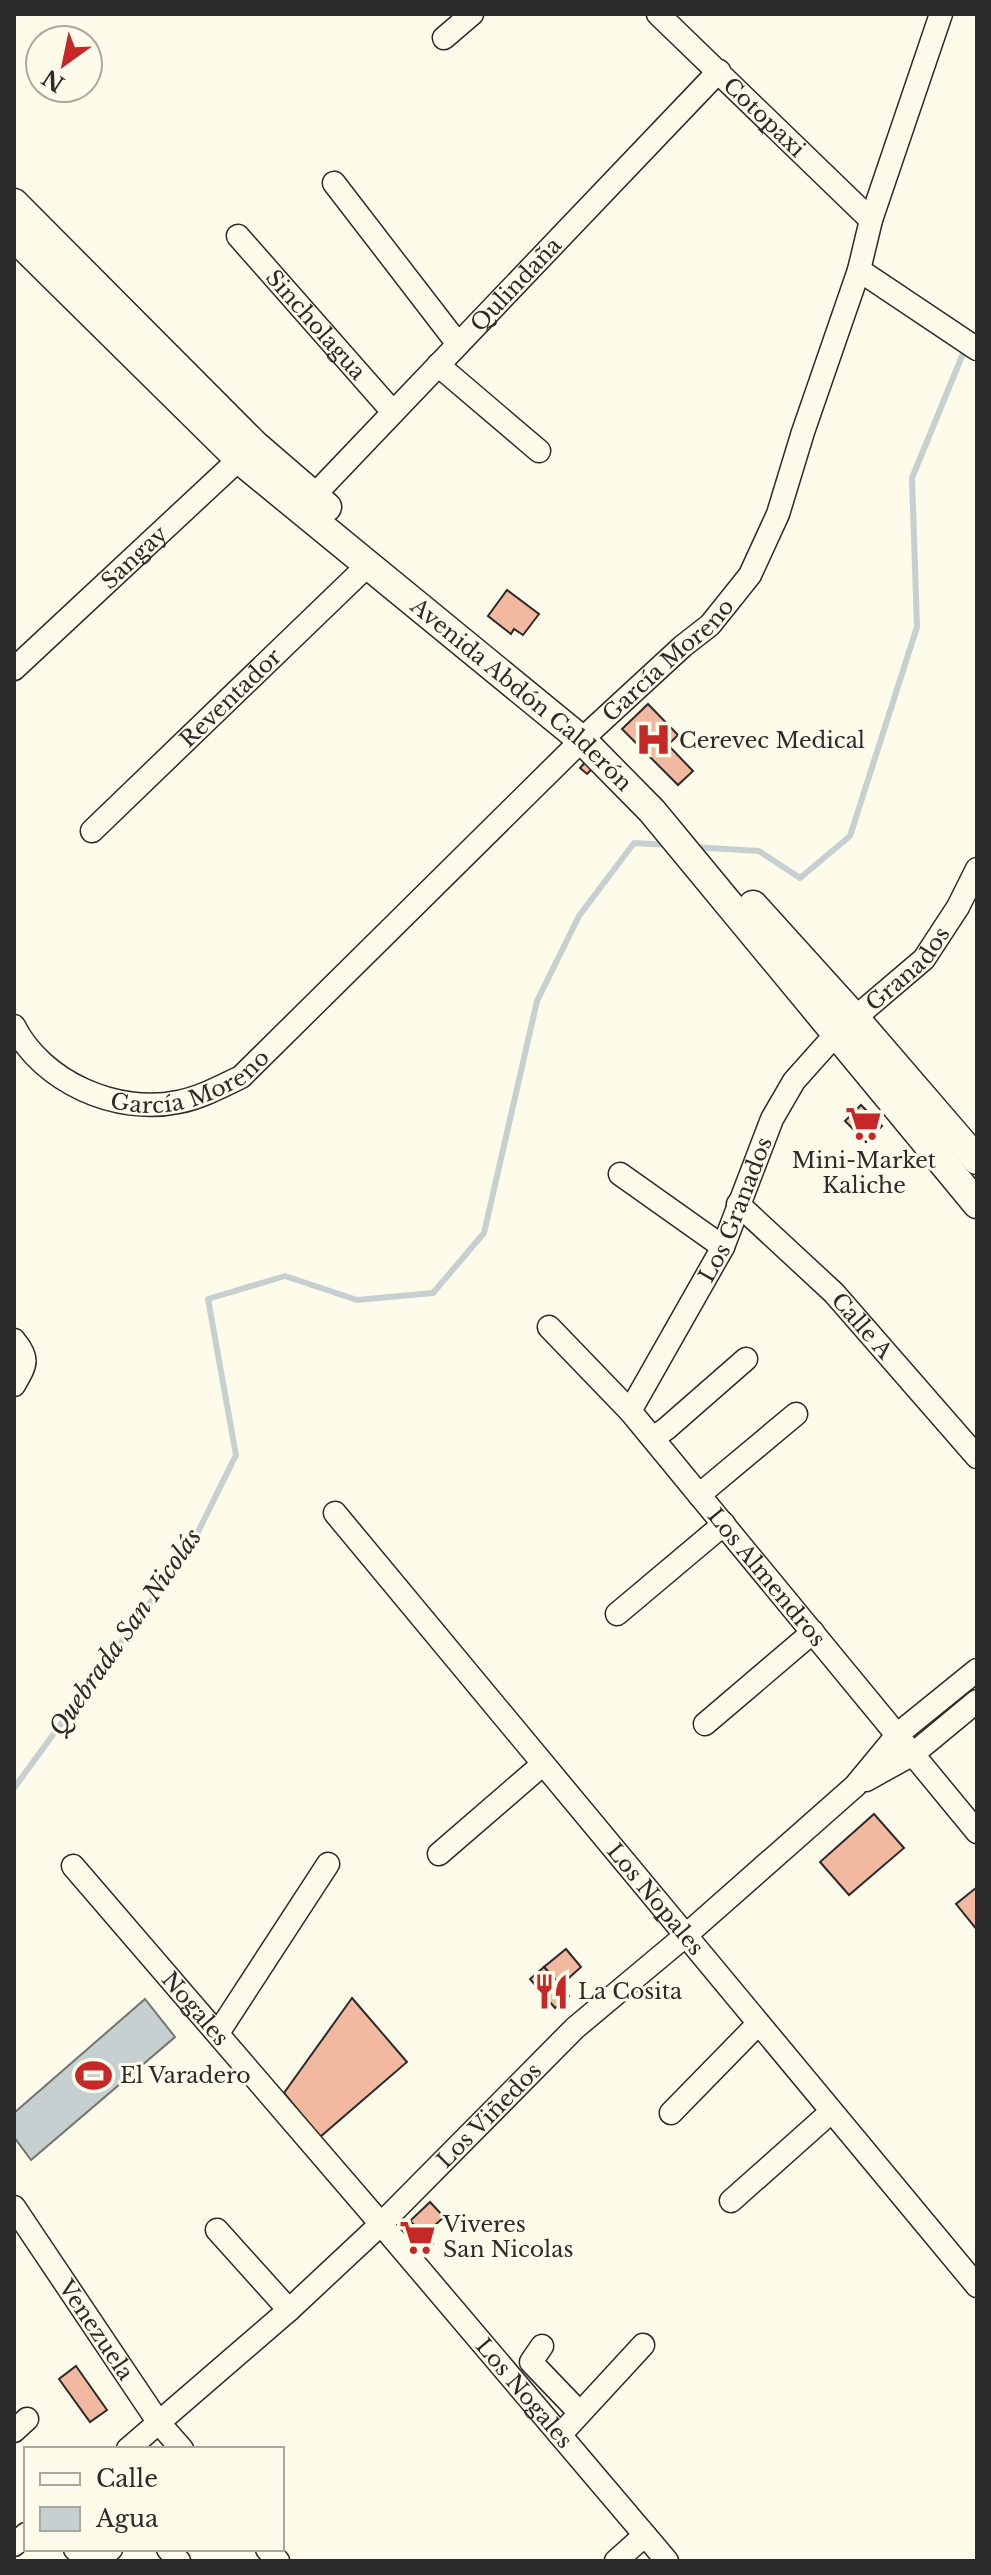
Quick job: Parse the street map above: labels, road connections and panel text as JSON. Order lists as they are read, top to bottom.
{
  "streets": {
    "main road": ["Avenida Abdón Calderón"],
    "street": [
      "Cotopaxi",
      "Qulindaña",
      "Sincholagua",
      "Sangay",
      "García Moreno",
      "Reventador",
      "Granados",
      "Los Granados",
      "Calle A",
      "Los Almendros",
      "Los Nopales",
      "Nogales",
      "Los Viñedos",
      "Venezuela",
      "Los Nogales"
    ]
  },
  "crossings": [
    ["Cotopaxi", "Qulindaña"],
    ["Cotopaxi", "García Moreno"],
    ["Qulindaña", "Sincholagua"],
    ["Qulindaña", "Avenida Abdón Calderón"],
    ["Sangay", "Avenida Abdón Calderón"],
    ["García Moreno", "Avenida Abdón Calderón"],
    ["Avenida Abdón Calderón", "Reventador"],
    ["Avenida Abdón Calderón", "Granados"],
    ["Avenida Abdón Calderón", "Los Granados"],
    ["Granados", "Los Granados"],
    ["Los Granados", "Calle A"],
    ["Los Granados", "Los Almendros"],
    ["Los Almendros", "Los Viñedos"],
    ["Los Nopales", "Los Viñedos"],
    ["Nogales", "Los Viñedos"],
    ["Nogales", "Los Nogales"],
    ["Los Viñedos", "Venezuela"],
    ["Los Viñedos", "Los Nogales"]
  ],
  "water": ["Quebrada San Nicolás"],
  "places": {
    "hospital": ["Cerevec Medical"],
    "supermarket": ["Mini-Market Kaliche", "Viveres San Nicolas"],
    "restaurant": ["La Cosita"],
    "sports": ["El Varadero"]
  },
  "legend": ["Calle", "Agua"],
  "north": "bottom left"
}
